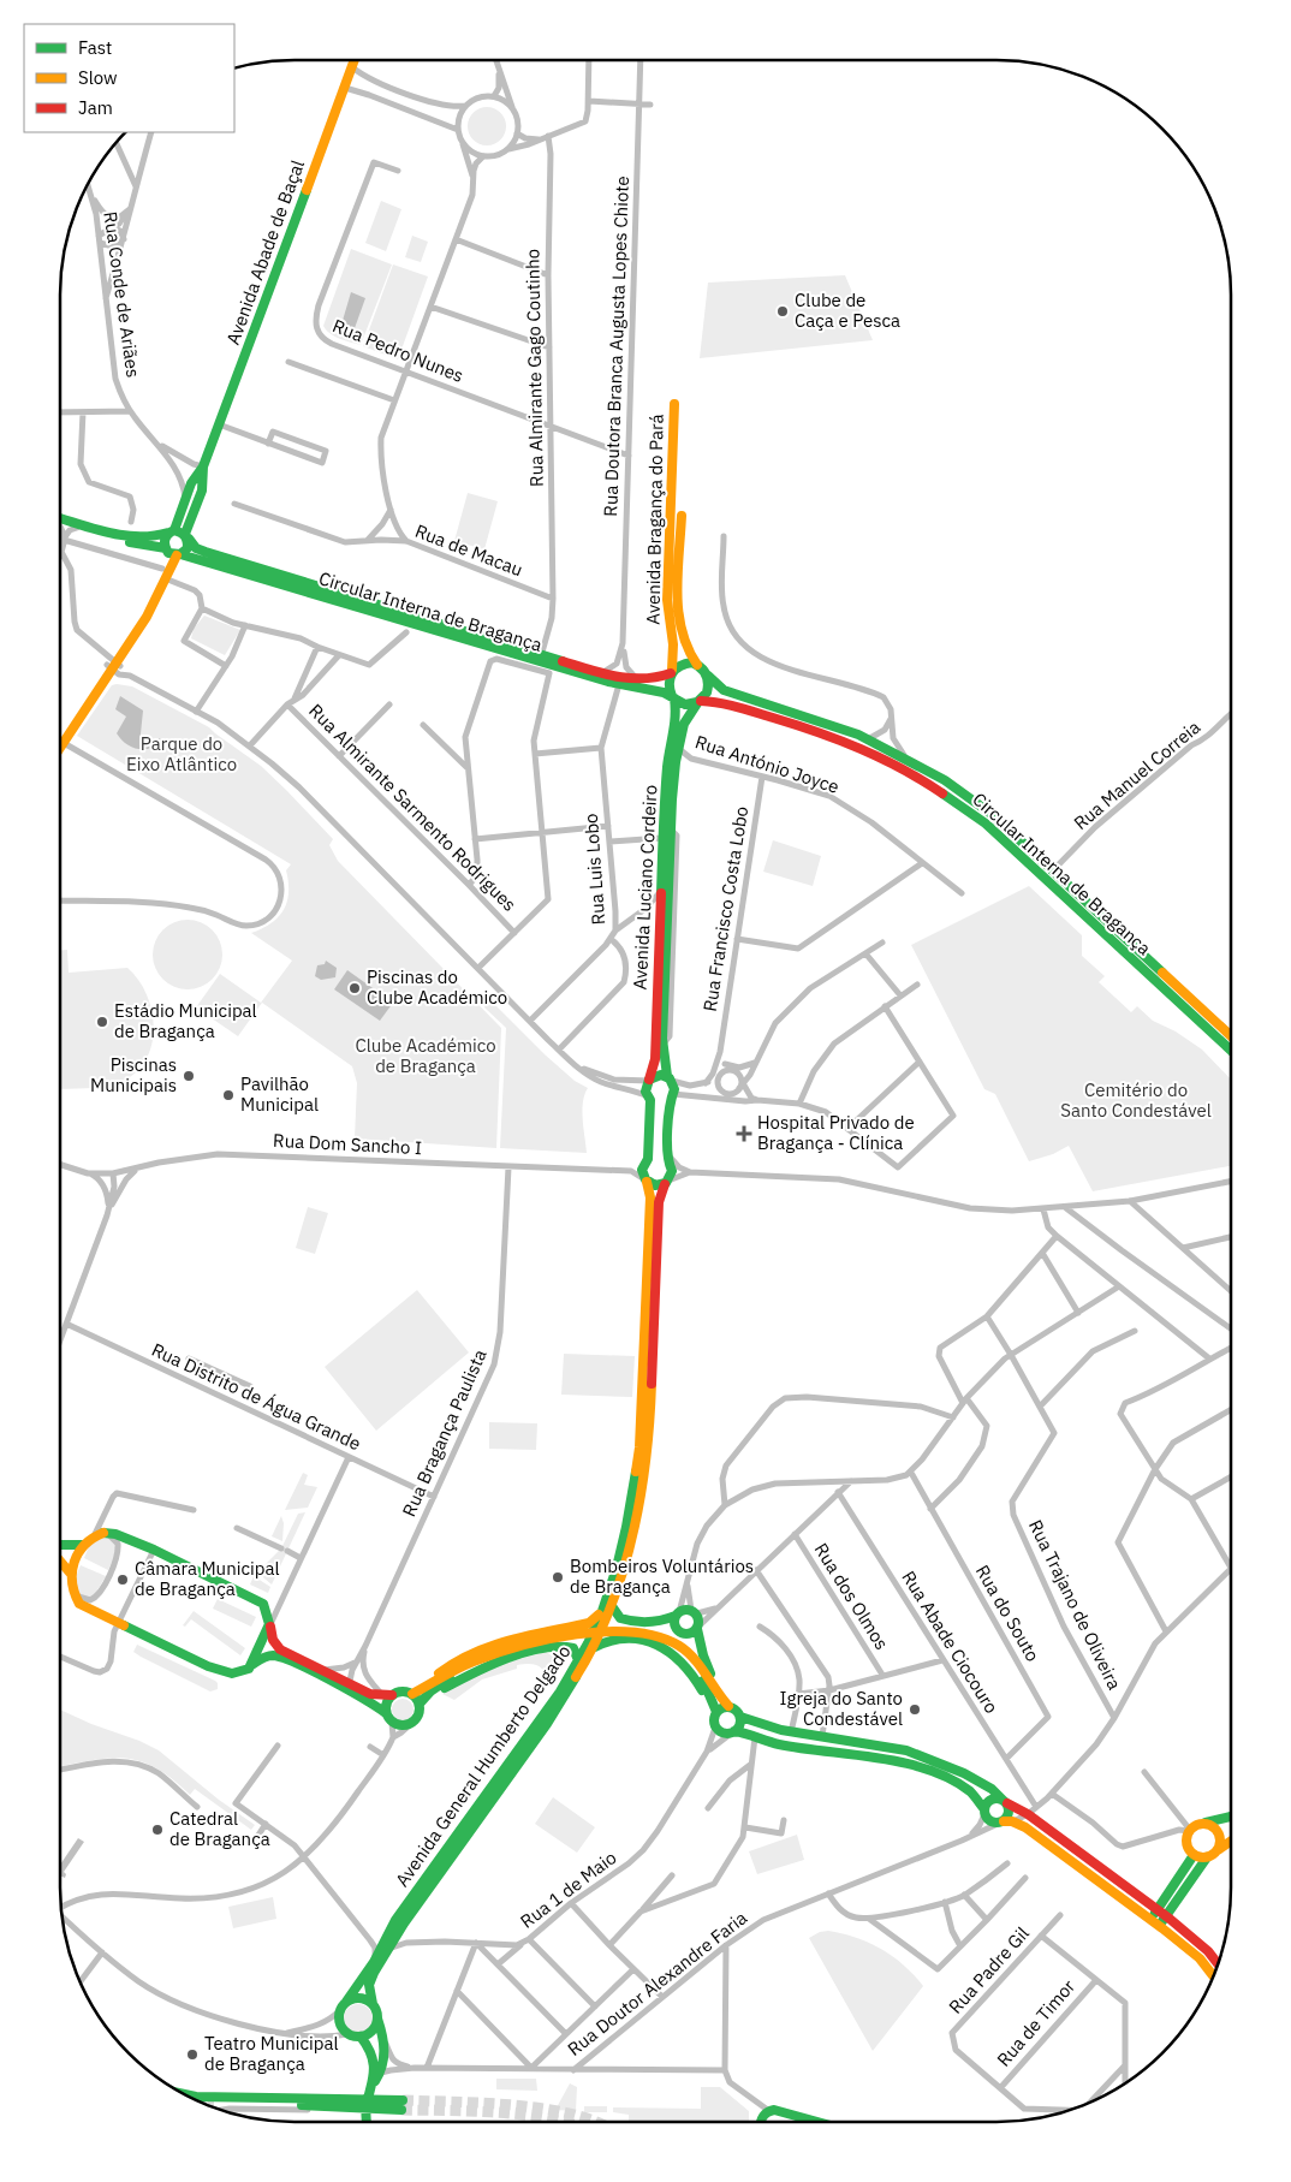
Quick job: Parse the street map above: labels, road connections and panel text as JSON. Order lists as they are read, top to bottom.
{
  "streets": {
    "main road": [
      "Avenida Abade de Baçal",
      "Avenida Bragança do Pará",
      "Circular Interna de Bragança",
      "Avenida Luciano Cordeiro",
      "Avenida General Humberto Delgado"
    ],
    "street": [
      "Rua Conde de Ariães",
      "Rua Doutora Branca Augusta Lopes Chiote",
      "Rua Pedro Nunes",
      "Rua Almirante Gago Coutinho",
      "Rua de Macau",
      "Rua António Joyce",
      "Rua Manuel Correia",
      "Rua Almirante Sarmento Rodrigues",
      "Rua Luis Lobo",
      "Rua Francisco Costa Lobo",
      "Rua Dom Sancho I",
      "Rua Distrito de Água Grande",
      "Rua Bragança Paulista",
      "Rua dos Olmos",
      "Rua Trajano de Oliveira",
      "Rua do Souto",
      "Rua Abade Ciocouro",
      "Rua 1 de Maio",
      "Rua Padre Gil",
      "Rua Doutor Alexandre Faria",
      "Rua de Timor"
    ]
  },
  "crossings": [
    ["Avenida Abade de Baçal", "Rua Conde de Ariães"],
    ["Avenida Abade de Baçal", "Circular Interna de Bragança"],
    ["Rua Doutora Branca Augusta Lopes Chiote", "Rua Pedro Nunes"],
    ["Rua Pedro Nunes", "Rua Almirante Gago Coutinho"],
    ["Rua Almirante Gago Coutinho", "Rua de Macau"],
    ["Rua Almirante Gago Coutinho", "Circular Interna de Bragança"],
    ["Avenida Bragança do Pará", "Circular Interna de Bragança"],
    ["Avenida Bragança do Pará", "Avenida Luciano Cordeiro"],
    ["Circular Interna de Bragança", "Rua Manuel Correia"],
    ["Circular Interna de Bragança", "Rua Luis Lobo"],
    ["Circular Interna de Bragança", "Avenida Luciano Cordeiro"],
    ["Rua António Joyce", "Avenida Luciano Cordeiro"],
    ["Rua António Joyce", "Rua Francisco Costa Lobo"],
    ["Avenida Luciano Cordeiro", "Avenida General Humberto Delgado"],
    ["Rua Dom Sancho I", "Rua Bragança Paulista"],
    ["Rua Distrito de Água Grande", "Rua Bragança Paulista"],
    ["Rua Trajano de Oliveira", "Rua Doutor Alexandre Faria"],
    ["Rua do Souto", "Rua Abade Ciocouro"],
    ["Rua Abade Ciocouro", "Rua Doutor Alexandre Faria"],
    ["Rua Padre Gil", "Rua de Timor"]
  ],
  "parks": ["Parque do Eixo Atlântico", "Clube Académico de Bragança", "Cemitério do Santo Condestável"],
  "places": {
    "other": [
      "Clube de Caça e Pesca",
      "Piscinas do Clube Académico",
      "Estádio Municipal de Bragança",
      "Piscinas Municipais",
      "Pavilhão Municipal",
      "Bombeiros Voluntários de Bragança",
      "Câmara Municipal de Bragança",
      "Igreja do Santo Condestável",
      "Catedral de Bragança",
      "Teatro Municipal de Bragança"
    ],
    "health": ["Hospital Privado de Bragança - Clínica"]
  },
  "legend": ["Fast", "Slow", "Jam"]
}
